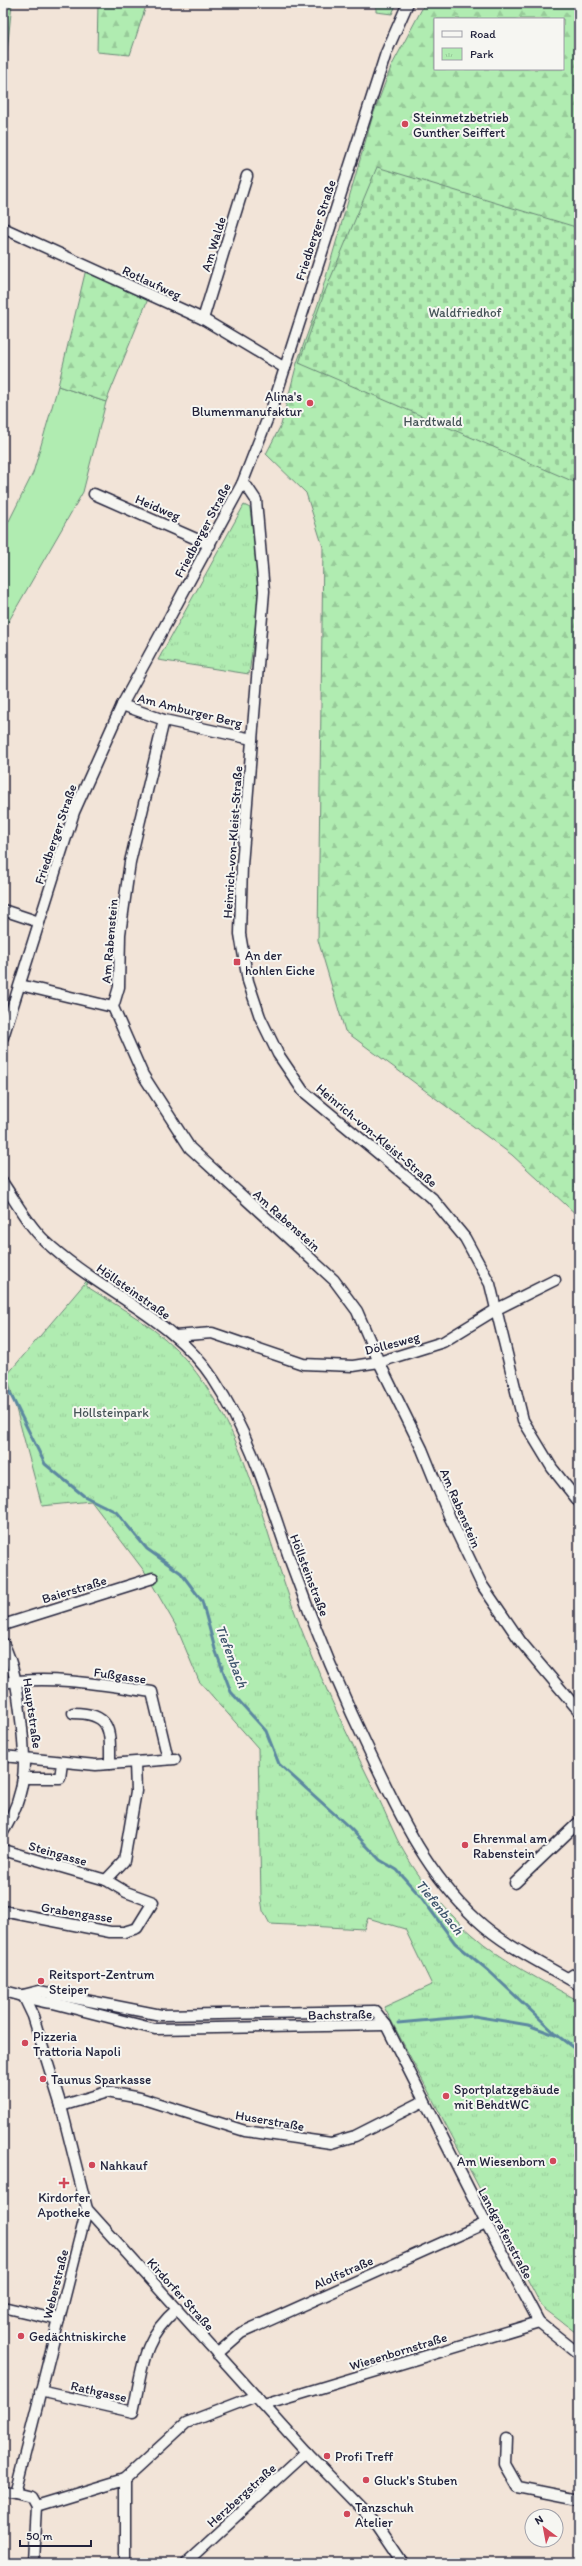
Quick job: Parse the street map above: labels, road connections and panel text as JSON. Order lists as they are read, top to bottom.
{
  "streets": {
    "street": [
      "Friedberger Straße",
      "Am Walde",
      "Rotlaufweg",
      "Heidweg",
      "Am Amburger Berg",
      "Heinrich-von-Kleist-Straße",
      "Am Rabenstein",
      "Höllsteinstraße",
      "Döllesweg",
      "Baierstraße",
      "Fußgasse",
      "Hauptstraße",
      "Steingasse",
      "Grabengasse",
      "Bachstraße",
      "Huserstraße",
      "Landgrafenstraße",
      "Alolfstraße",
      "Weberstraße",
      "Kirdorfer Straße",
      "Wiesenbornstraße",
      "Rathgasse",
      "Herzbergstraße"
    ]
  },
  "crossings": [
    ["Friedberger Straße", "Rotlaufweg"],
    ["Friedberger Straße", "Heidweg"],
    ["Friedberger Straße", "Am Amburger Berg"],
    ["Friedberger Straße", "Heinrich-von-Kleist-Straße"],
    ["Am Walde", "Rotlaufweg"],
    ["Am Amburger Berg", "Heinrich-von-Kleist-Straße"],
    ["Am Amburger Berg", "Am Rabenstein"],
    ["Heinrich-von-Kleist-Straße", "Döllesweg"],
    ["Am Rabenstein", "Döllesweg"],
    ["Höllsteinstraße", "Döllesweg"],
    ["Fußgasse", "Hauptstraße"],
    ["Steingasse", "Grabengasse"],
    ["Bachstraße", "Landgrafenstraße"],
    ["Bachstraße", "Kirdorfer Straße"],
    ["Huserstraße", "Landgrafenstraße"],
    ["Huserstraße", "Kirdorfer Straße"],
    ["Landgrafenstraße", "Alolfstraße"],
    ["Landgrafenstraße", "Wiesenbornstraße"],
    ["Alolfstraße", "Kirdorfer Straße"],
    ["Weberstraße", "Kirdorfer Straße"],
    ["Weberstraße", "Rathgasse"],
    ["Kirdorfer Straße", "Wiesenbornstraße"],
    ["Kirdorfer Straße", "Rathgasse"],
    ["Kirdorfer Straße", "Herzbergstraße"]
  ],
  "water": ["Tiefenbach"],
  "parks": ["Waldfriedhof", "Hardtwald", "Höllsteinpark"],
  "places": {
    "other": [
      "Steinmetzbetrieb Gunther Seiffert",
      "Alina's Blumenmanufaktur",
      "Ehrenmal am Rabenstein",
      "Reitsport-Zentrum Steiper",
      "Pizzeria Trattoria Napoli",
      "Taunus Sparkasse",
      "Sportplatzgebäude mit BehdtWC",
      "Am Wiesenborn",
      "Nahkauf",
      "Gedächtniskirche",
      "Profi Treff",
      "Gluck's Stuben",
      "Tanzschuh Atelier"
    ],
    "transit": ["An der hohlen Eiche"],
    "health": ["Kirdorfer Apotheke"]
  },
  "legend": ["Road", "Park"],
  "scale_bar": "50 m",
  "north": "top left"
}
